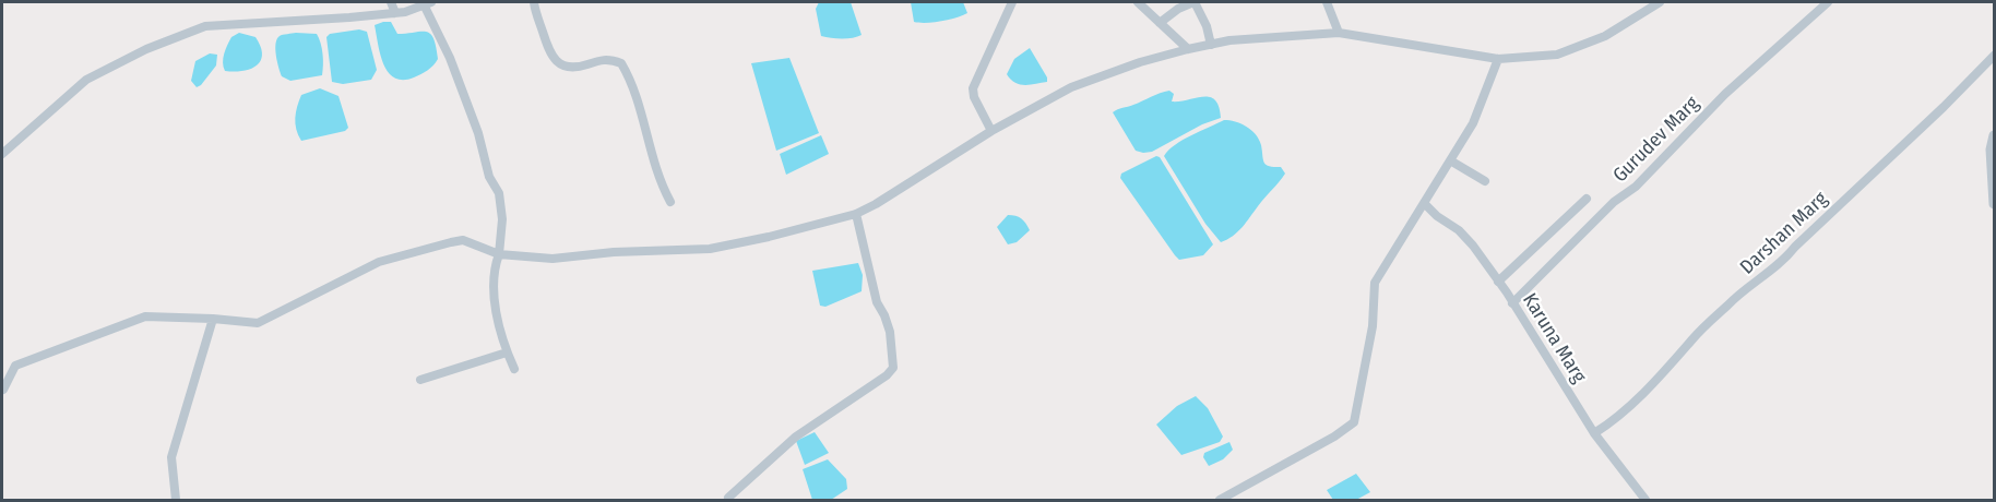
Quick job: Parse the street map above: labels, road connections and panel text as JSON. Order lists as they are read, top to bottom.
{
  "streets": {
    "street": ["Gurudev Marg", "Darshan Marg", "Karuna Marg"]
  },
  "crossings": [
    ["Gurudev Marg", "Karuna Marg"],
    ["Darshan Marg", "Karuna Marg"]
  ]
}
